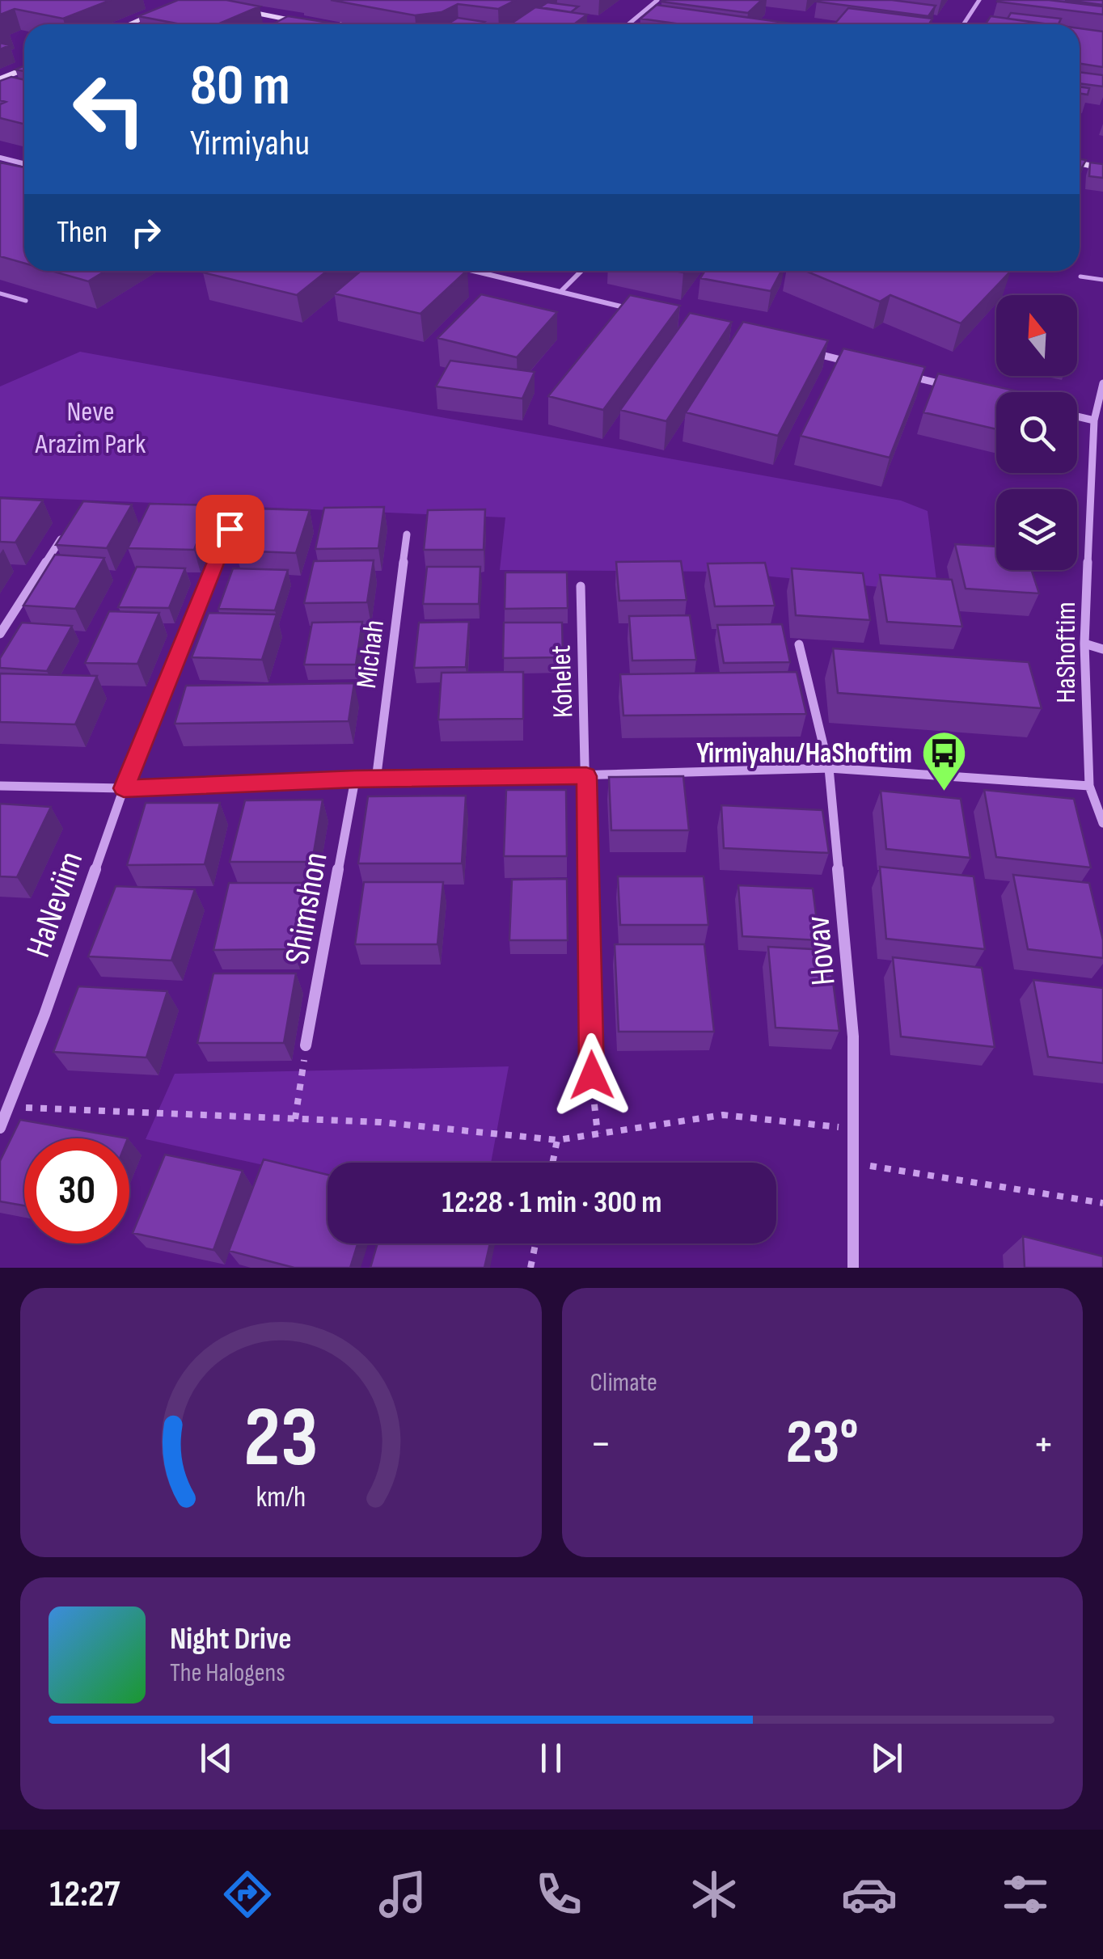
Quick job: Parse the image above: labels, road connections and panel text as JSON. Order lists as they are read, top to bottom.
{
  "streets": {
    "street": [
      "HaShoftim",
      "Michah",
      "Kohelet",
      "HaNeviim",
      "Shimshon",
      "Hovav"
    ]
  },
  "parks": ["Neve Arazim Park"],
  "places": {
    "bus stop": ["Yirmiyahu/HaShoftim"]
  },
  "north": "top",
  "page": {
    "turn": ["80 m", "Yirmiyahu"],
    "then": "Then",
    "limit": "30",
    "trip": "12:28 · 1 min · 300 m",
    "tile": "Climate",
    "heat": ["−", "23°", "+"],
    "song": ["Night Drive", "The Halogens"],
    "tabs": "12:27",
    "gauge": ["23", "km/h"]
  }
}
